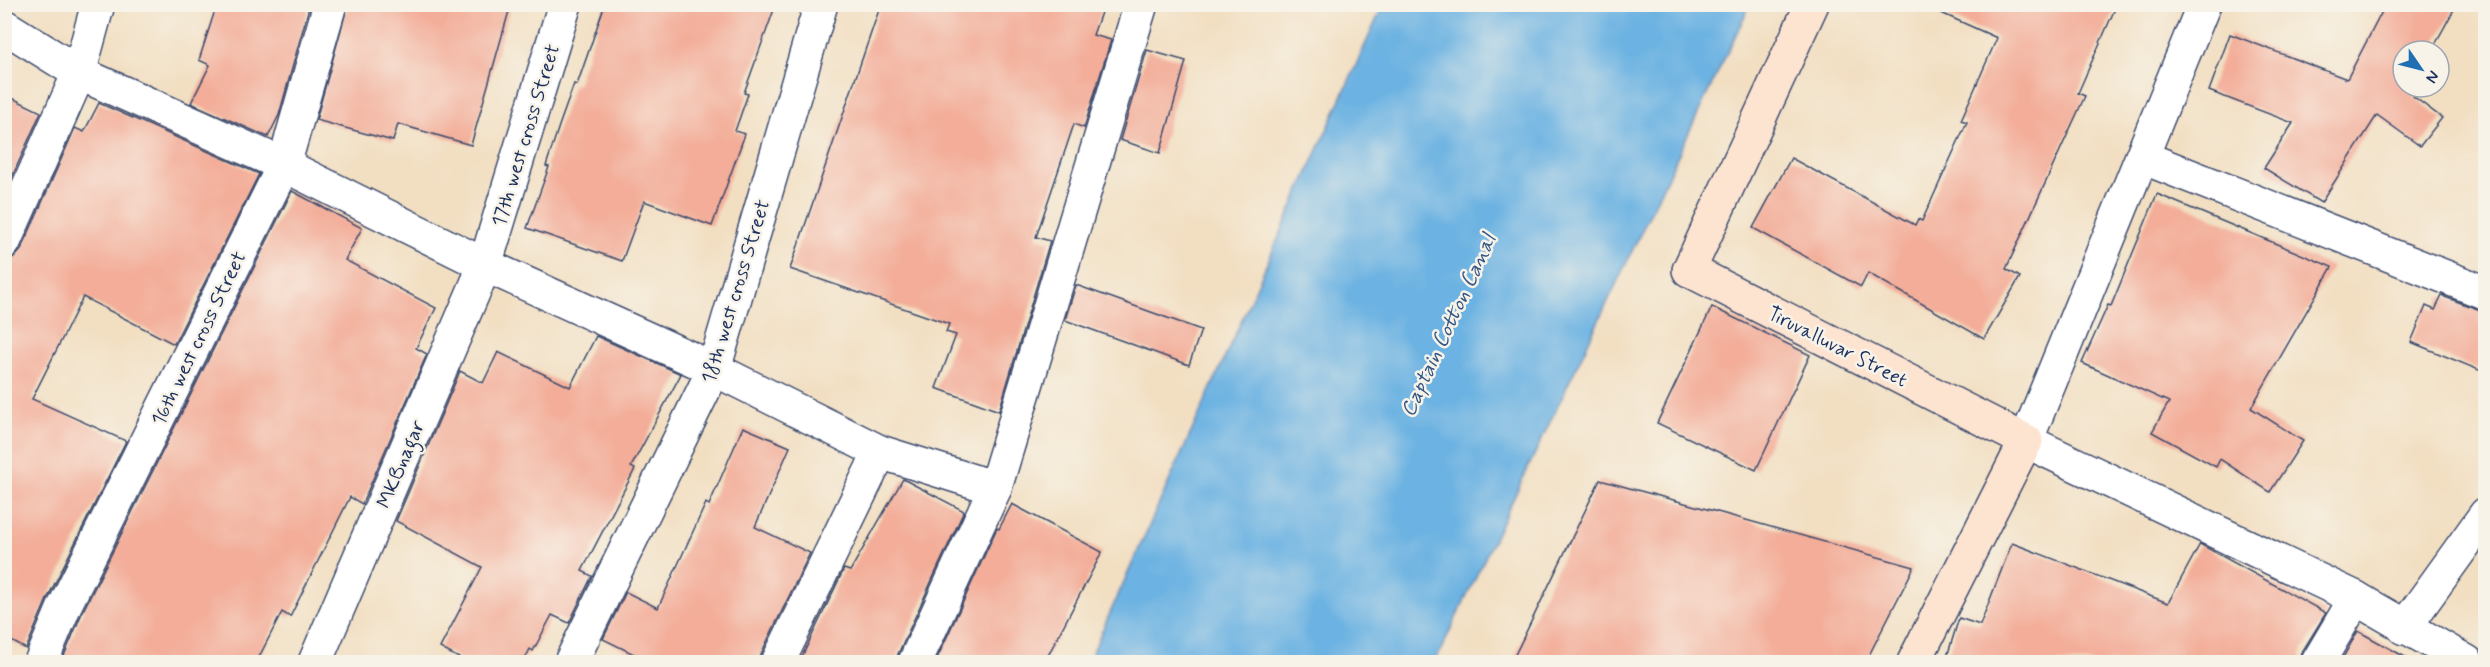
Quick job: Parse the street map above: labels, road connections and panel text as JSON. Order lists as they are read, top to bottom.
{
  "streets": {
    "street": [
      "17th west cross Street",
      "18th west cross Street",
      "16th west cross Street",
      "Tiruvalluvar Street",
      "MKBnagar"
    ]
  },
  "crossings": [
    ["17th west cross Street", "MKBnagar"]
  ],
  "water": ["Captain Cotton Canal"],
  "north": "bottom right"
}
